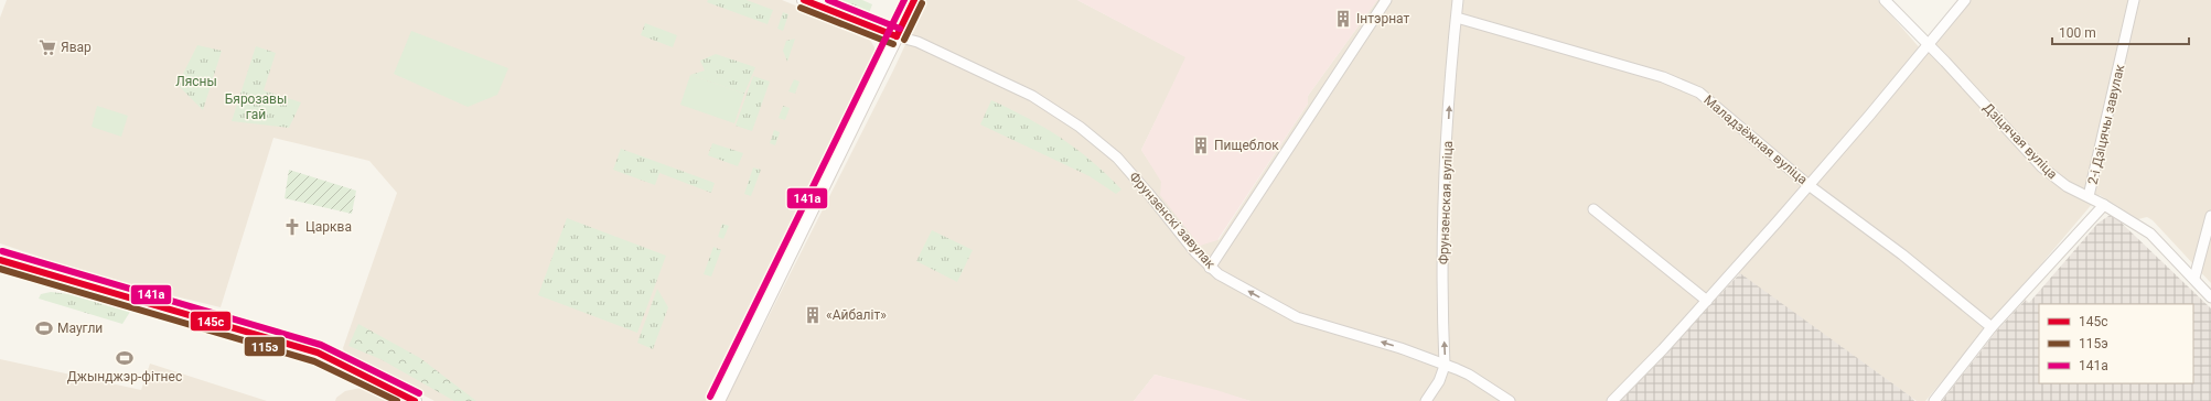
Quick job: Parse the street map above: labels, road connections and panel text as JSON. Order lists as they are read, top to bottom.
{
  "streets": {
    "street": [
      "2-і Дзіцячы завулак",
      "Маладзёжная вуліца",
      "Дзіцячая вуліца",
      "Фрунзенская вуліца",
      "Фрунзенскі завулак"
    ]
  },
  "crossings": [
    ["2-і Дзіцячы завулак", "Дзіцячая вуліца"],
    ["Маладзёжная вуліца", "Фрунзенская вуліца"],
    ["Фрунзенская вуліца", "Фрунзенскі завулак"]
  ],
  "one_way": ["Фрунзенская вуліца"],
  "parks": ["Лясны", "Бярозавы гай"],
  "places": {
    "building": ["Інтэрнат", "Пищеблок", "«Айбаліт»"],
    "supermarket": ["Явар"],
    "church": ["Царква"],
    "sports": ["Маугли", "Джынджэр-фітнес"]
  },
  "lines": ["transit line 145с", "transit line 141а", "transit line 115э"],
  "legend": ["145с", "115э", "141а"],
  "scale_bar": "100 m"
}
